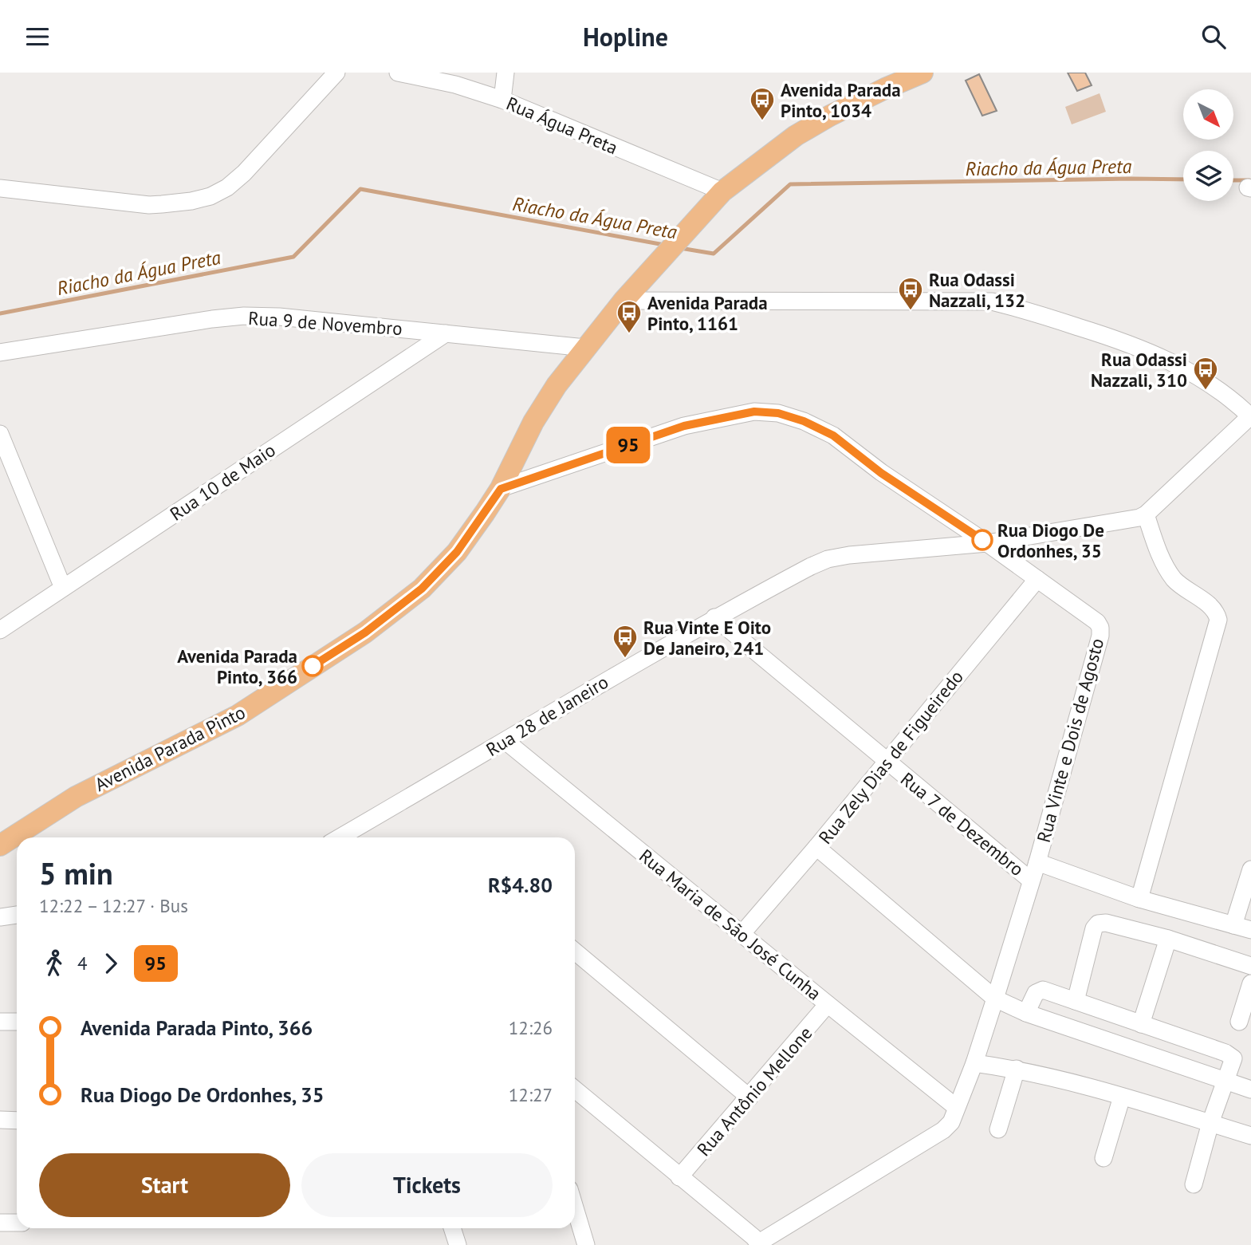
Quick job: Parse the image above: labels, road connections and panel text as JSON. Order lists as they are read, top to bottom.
{
  "streets": {
    "main road": ["Avenida Parada Pinto"],
    "street": [
      "Rua Água Preta",
      "Rua 9 de Novembro",
      "Rua 10 de Maio",
      "Rua 28 de Janeiro",
      "Rua Vinte e Dois de Agosto",
      "Rua Zely Dias de Figueiredo",
      "Rua 7 de Dezembro",
      "Rua Maria de São José Cunha",
      "Rua Antônio Mellone"
    ]
  },
  "crossings": [
    ["Rua Água Preta", "Avenida Parada Pinto"],
    ["Rua 9 de Novembro", "Rua 10 de Maio"],
    ["Rua 9 de Novembro", "Avenida Parada Pinto"],
    ["Rua 28 de Janeiro", "Rua Vinte e Dois de Agosto"],
    ["Rua 28 de Janeiro", "Rua 7 de Dezembro"],
    ["Rua 28 de Janeiro", "Rua Maria de São José Cunha"],
    ["Rua Vinte e Dois de Agosto", "Avenida Parada Pinto"],
    ["Rua Vinte e Dois de Agosto", "Rua Zely Dias de Figueiredo"],
    ["Rua Vinte e Dois de Agosto", "Rua 7 de Dezembro"],
    ["Rua Vinte e Dois de Agosto", "Rua Maria de São José Cunha"],
    ["Rua Zely Dias de Figueiredo", "Rua 7 de Dezembro"],
    ["Rua Zely Dias de Figueiredo", "Rua Maria de São José Cunha"],
    ["Rua Maria de São José Cunha", "Rua Antônio Mellone"]
  ],
  "water": ["Riacho da Água Preta"],
  "places": {
    "bus stop": [
      "Avenida Parada Pinto, 1034",
      "Rua Odassi Nazzali, 132",
      "Avenida Parada Pinto, 1161",
      "Rua Odassi Nazzali, 310",
      "Rua Vinte E Oito De Janeiro, 241"
    ],
    "other": ["Rua Diogo De Ordonhes, 35", "Avenida Parada Pinto, 366"]
  },
  "lines": ["bus line 95"],
  "north": "bottom right",
  "page": {
    "header": "Hopline",
    "on_map": "95",
    "heading": ["5 min", "12:22 – 12:27 · Bus", "R$4.80"],
    "legs": ["4", "95"],
    "list": [
      {
        "name": "Avenida Parada Pinto, 366",
        "value": "12:26"
      },
      {
        "name": "Rua Diogo De Ordonhes, 35",
        "value": "12:27"
      }
    ],
    "buttons": ["Start", "Tickets"]
  }
}
